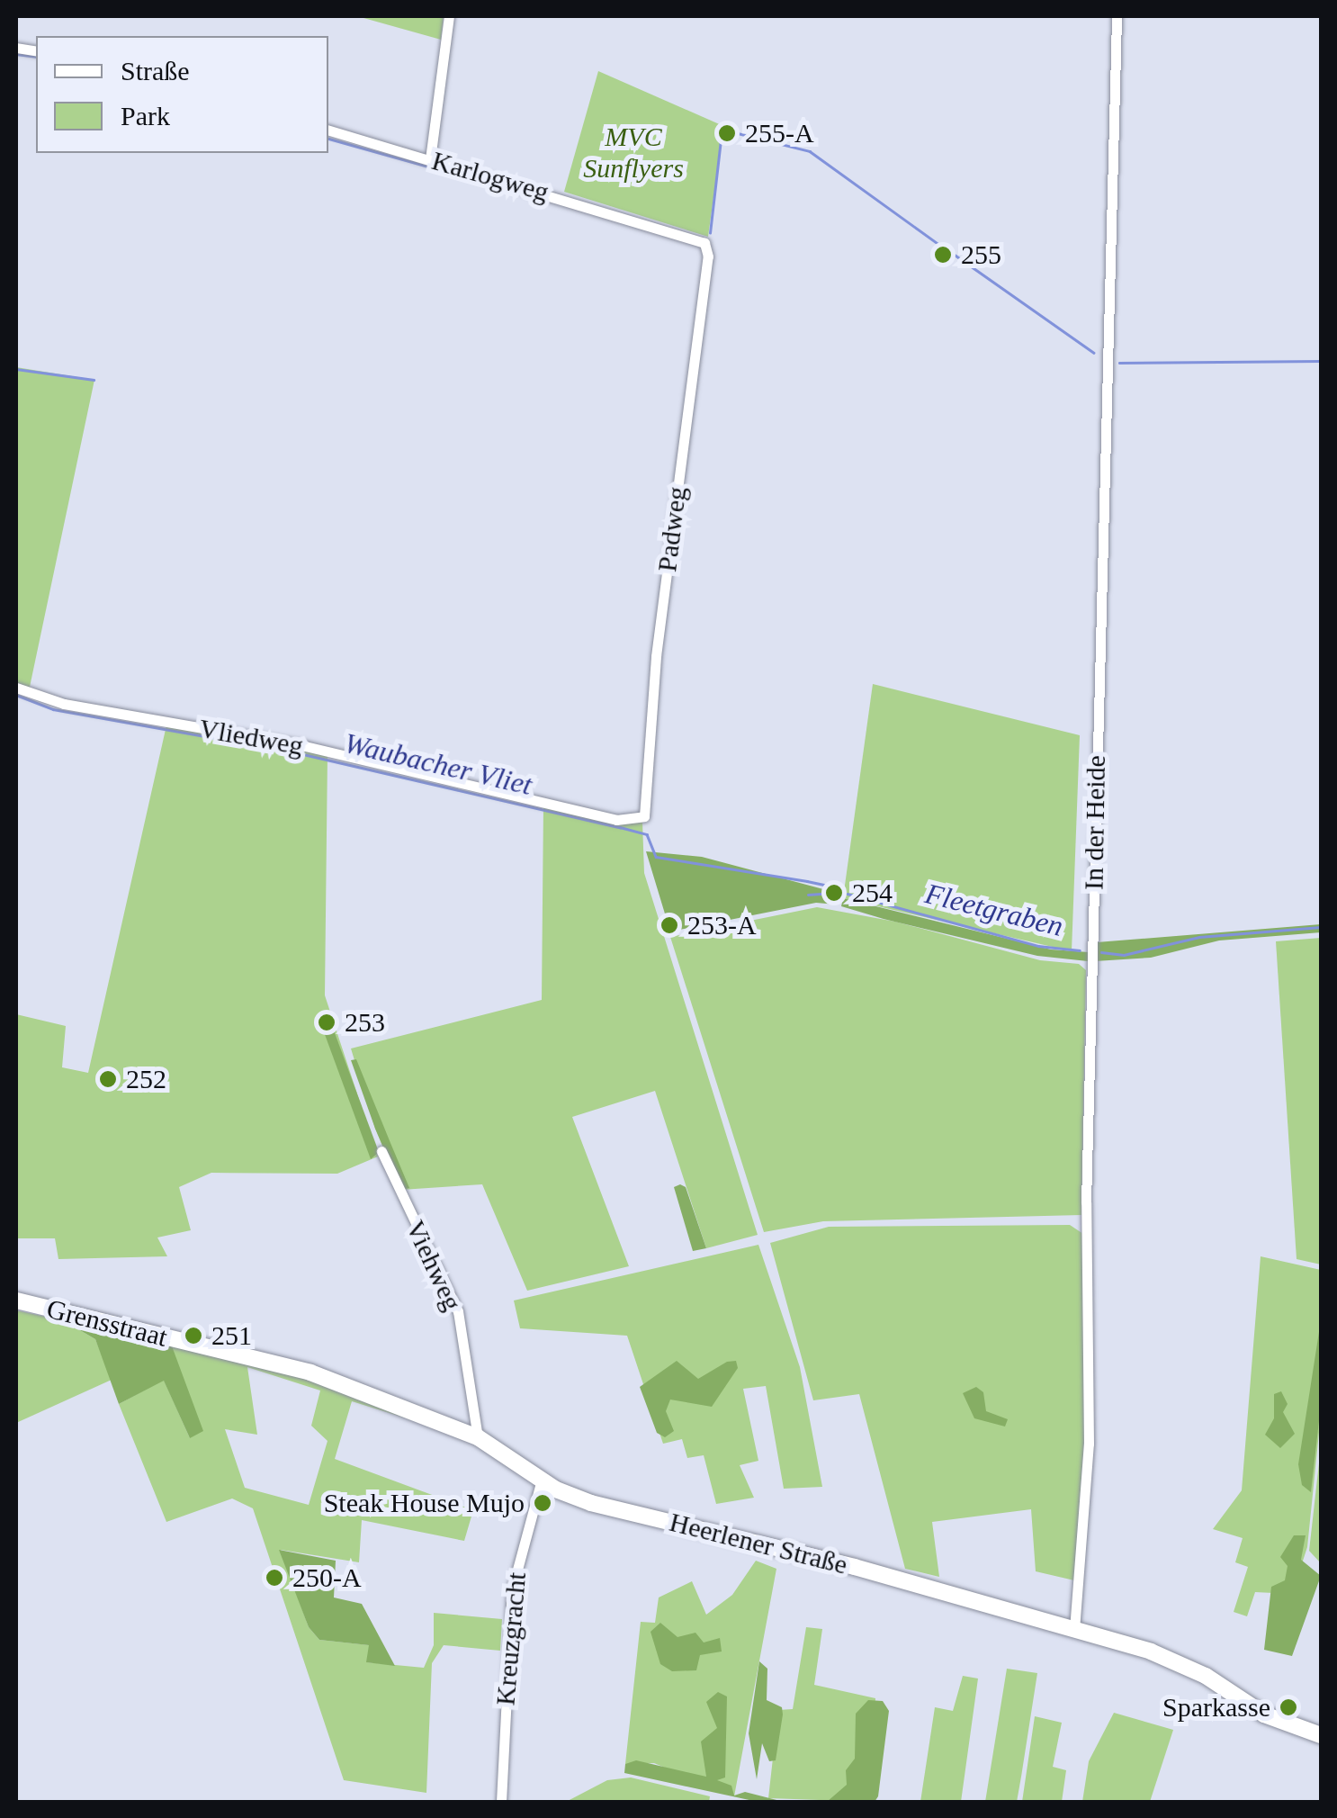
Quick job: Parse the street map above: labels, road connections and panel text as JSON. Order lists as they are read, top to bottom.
{
  "streets": {
    "main road": ["Grensstraat", "Heerlener Straße"],
    "street": [
      "Karlogweg",
      "Padweg",
      "Vliedweg",
      "In der Heide",
      "Viehweg",
      "Kreuzgracht"
    ]
  },
  "crossings": [
    ["Karlogweg", "Padweg"],
    ["Padweg", "Vliedweg"],
    ["In der Heide", "Heerlener Straße"],
    ["Viehweg", "Heerlener Straße"],
    ["Grensstraat", "Heerlener Straße"],
    ["Heerlener Straße", "Kreuzgracht"]
  ],
  "water": ["Waubacher Vliet", "Fleetgraben"],
  "parks": ["MVC Sunflyers"],
  "places": [
    "255-A",
    "255",
    "254",
    "253-A",
    "253",
    "252",
    "251",
    "Steak House Mujo",
    "250-A",
    "Sparkasse"
  ],
  "legend": ["Straße", "Park"]
}
